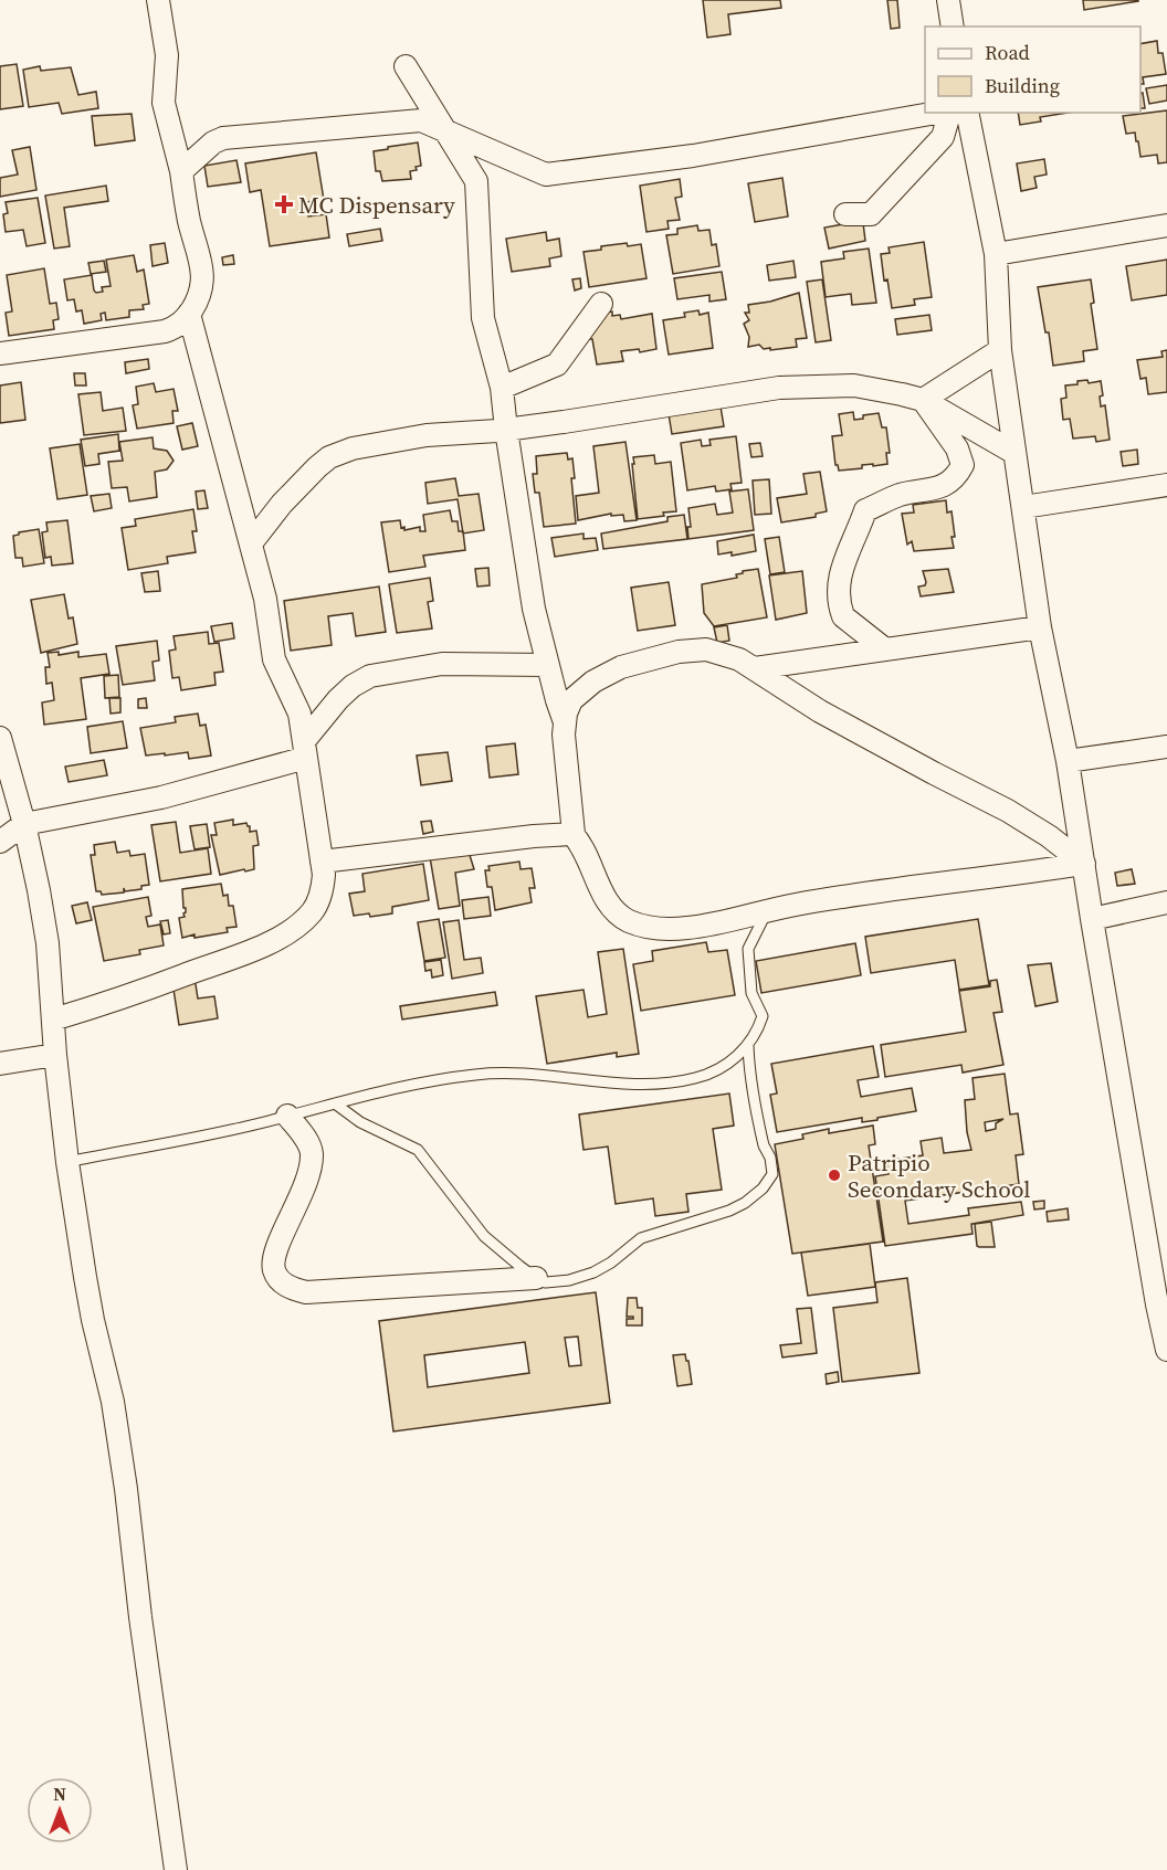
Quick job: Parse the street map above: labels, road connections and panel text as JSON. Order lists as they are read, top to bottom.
{
  "places": {
    "health": ["MC Dispensary"],
    "other": ["Patripio Secondary School"]
  },
  "legend": ["Road", "Building"],
  "north": "top"
}
